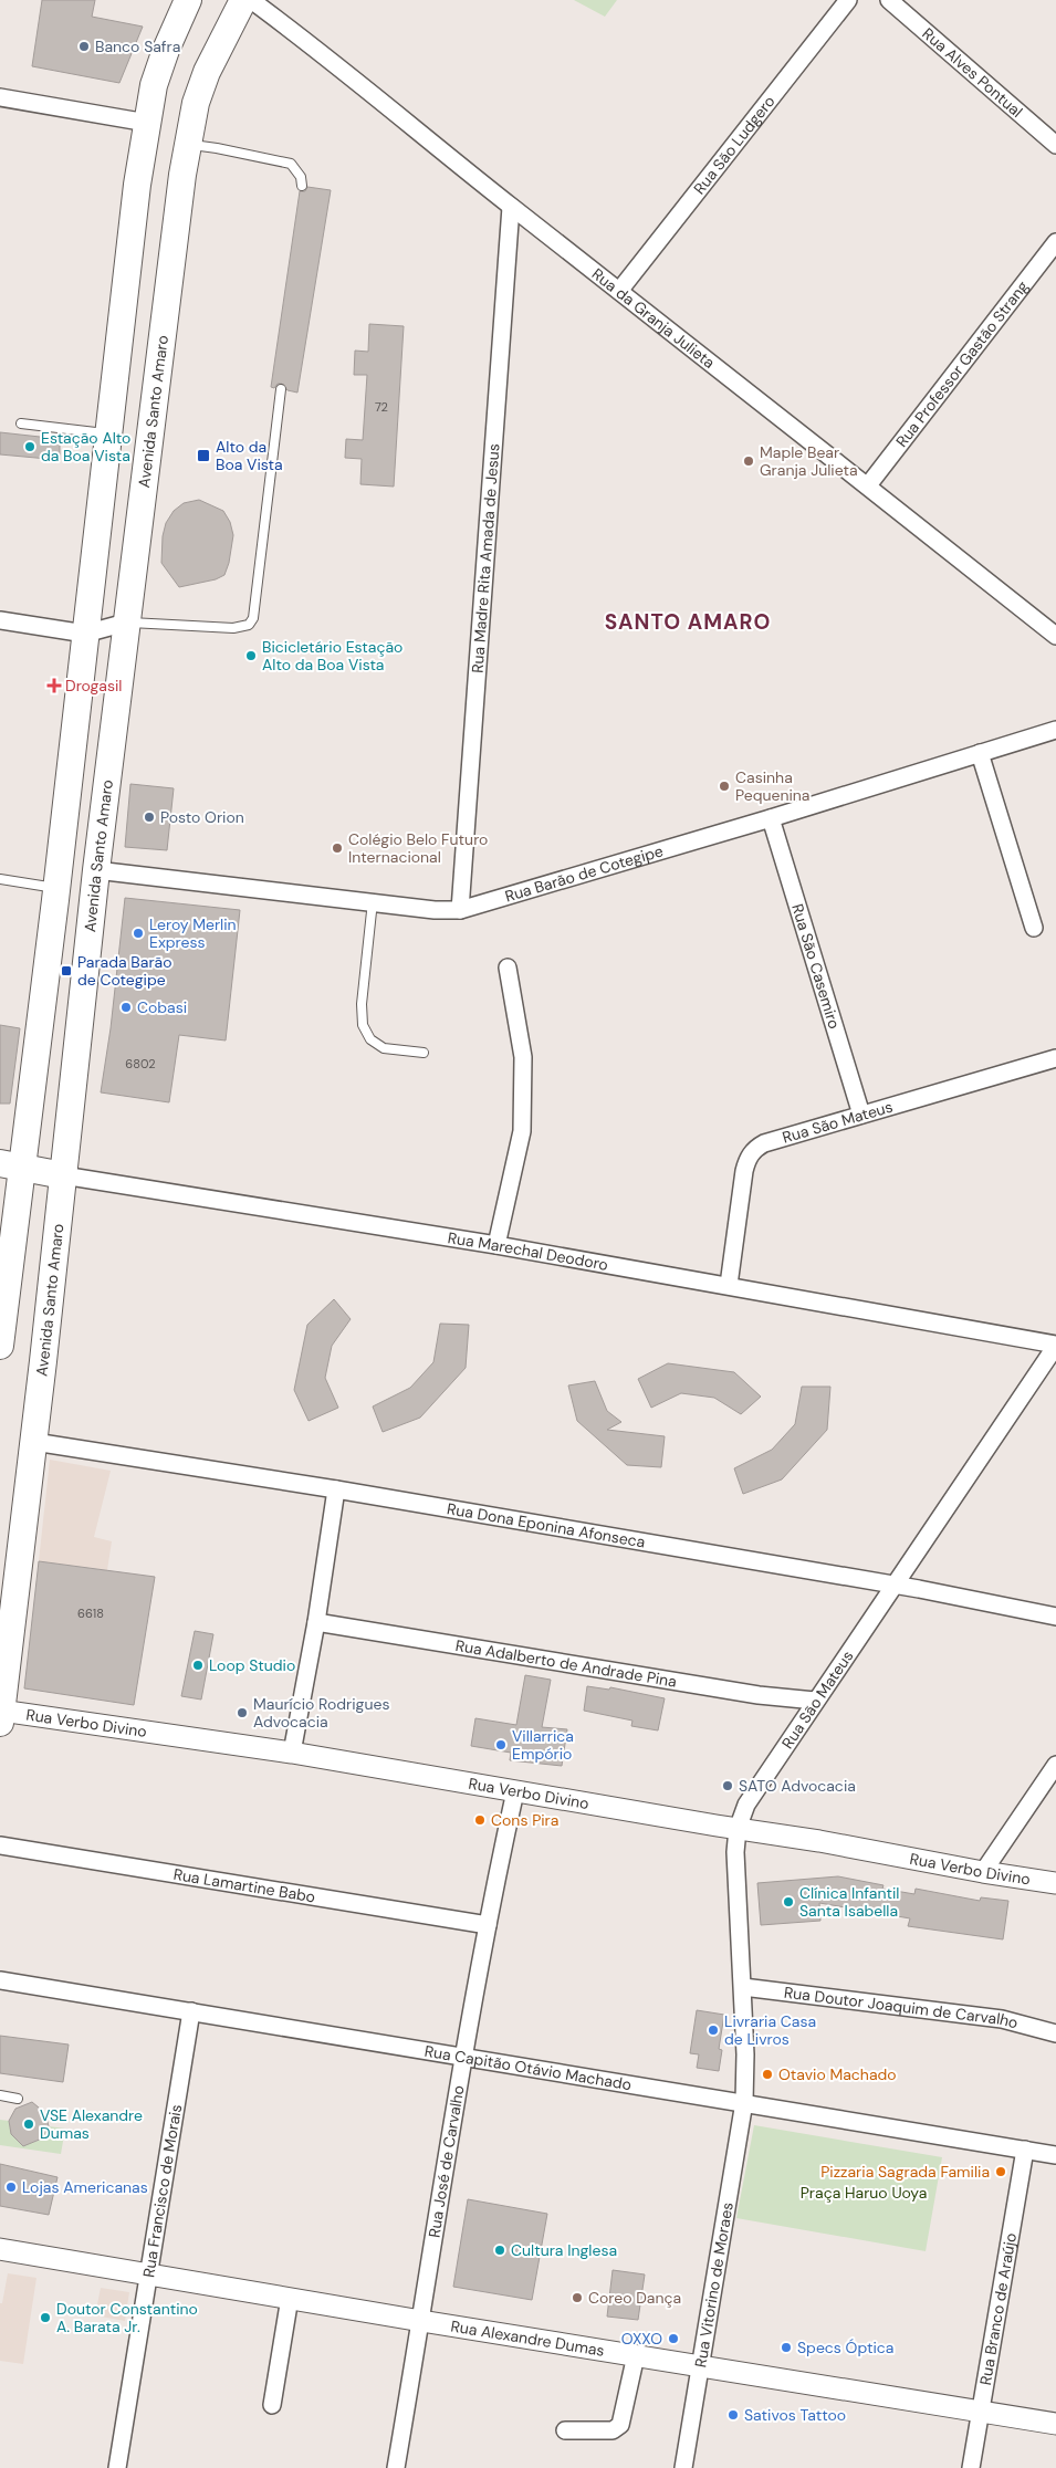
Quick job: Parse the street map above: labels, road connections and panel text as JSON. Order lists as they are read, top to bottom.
{
  "streets": {
    "main road": ["Avenida Santo Amaro", "Rua Marechal Deodoro"],
    "street": [
      "Rua Alves Pontual",
      "Rua São Ludgero",
      "Rua da Granja Julieta",
      "Rua Professor Gastão Strang",
      "Rua Madre Rita Amada de Jesus",
      "Rua Barão de Cotegipe",
      "Rua São Casemiro",
      "Rua São Mateus",
      "Rua Dona Eponina Afonseca",
      "Rua Adalberto de Andrade Pina",
      "Rua Verbo Divino",
      "Rua Lamartine Babo",
      "Rua Doutor Joaquim de Carvalho",
      "Rua Capitão Otávio Machado",
      "Rua José de Carvalho",
      "Rua Francisco de Morais",
      "Rua Vitorino de Moraes",
      "Rua Branco de Araújo",
      "Rua Alexandre Dumas"
    ]
  },
  "crossings": [
    ["Rua São Ludgero", "Rua da Granja Julieta"],
    ["Rua da Granja Julieta", "Rua Professor Gastão Strang"],
    ["Rua da Granja Julieta", "Rua Madre Rita Amada de Jesus"],
    ["Avenida Santo Amaro", "Rua Barão de Cotegipe"],
    ["Avenida Santo Amaro", "Rua Marechal Deodoro"],
    ["Avenida Santo Amaro", "Rua Dona Eponina Afonseca"],
    ["Avenida Santo Amaro", "Rua Verbo Divino"],
    ["Rua Madre Rita Amada de Jesus", "Rua Barão de Cotegipe"],
    ["Rua Barão de Cotegipe", "Rua São Casemiro"],
    ["Rua São Casemiro", "Rua São Mateus"],
    ["Rua São Mateus", "Rua Marechal Deodoro"],
    ["Rua São Mateus", "Rua Dona Eponina Afonseca"],
    ["Rua São Mateus", "Rua Adalberto de Andrade Pina"],
    ["Rua São Mateus", "Rua Verbo Divino"],
    ["Rua São Mateus", "Rua Doutor Joaquim de Carvalho"],
    ["Rua São Mateus", "Rua Capitão Otávio Machado"],
    ["Rua São Mateus", "Rua Vitorino de Moraes"],
    ["Rua Verbo Divino", "Rua José de Carvalho"],
    ["Rua Lamartine Babo", "Rua José de Carvalho"],
    ["Rua Capitão Otávio Machado", "Rua José de Carvalho"],
    ["Rua Capitão Otávio Machado", "Rua Francisco de Morais"],
    ["Rua Capitão Otávio Machado", "Rua Vitorino de Moraes"],
    ["Rua Capitão Otávio Machado", "Rua Branco de Araújo"],
    ["Rua José de Carvalho", "Rua Alexandre Dumas"],
    ["Rua Francisco de Morais", "Rua Alexandre Dumas"],
    ["Rua Vitorino de Moraes", "Rua Alexandre Dumas"],
    ["Rua Branco de Araújo", "Rua Alexandre Dumas"]
  ],
  "districts": ["SANTO AMARO"],
  "parks": ["Praça Haruo Uoya"],
  "places": {
    "other": [
      "Banco Safra",
      "Estação Alto da Boa Vista",
      "Maple Bear Granja Julieta",
      "Bicicletário Estação Alto da Boa Vista",
      "Casinha Pequenina",
      "Posto Orion",
      "Colégio Belo Futuro Internacional",
      "Leroy Merlin Express",
      "Cobasi",
      "Loop Studio",
      "Maurício Rodrigues Advocacia",
      "Villarrica Empório",
      "SATO Advocacia",
      "Cons Pira",
      "Clínica Infantil Santa Isabella",
      "Livraria Casa de Livros",
      "Otavio Machado",
      "VSE Alexandre Dumas",
      "Pizzaria Sagrada Familia",
      "Lojas Americanas",
      "Cultura Inglesa",
      "Coreo Dança",
      "Doutor Constantino A. Barata Jr.",
      "OXXO",
      "Specs Óptica",
      "Sativos Tattoo"
    ],
    "transit": ["Alto da Boa Vista", "Parada Barão de Cotegipe"],
    "health": ["Drogasil"]
  },
  "house_numbers": ["72", "6802", "6618"]
}
